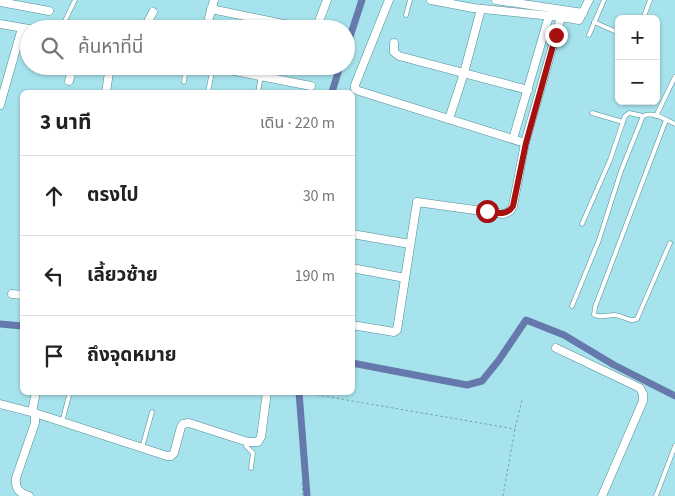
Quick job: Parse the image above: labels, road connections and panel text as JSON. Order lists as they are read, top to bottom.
{
  "page": {
    "map_buttons": ["+", "−"],
    "search": "ค้นหาที่นี่",
    "heading": ["3 นาที", "เดิน · 220 m"],
    "list": [
      ["ตรงไป", "30 m"],
      ["เลี้ยวซ้าย", "190 m"],
      "ถึงจุดหมาย"
    ]
  }
}
